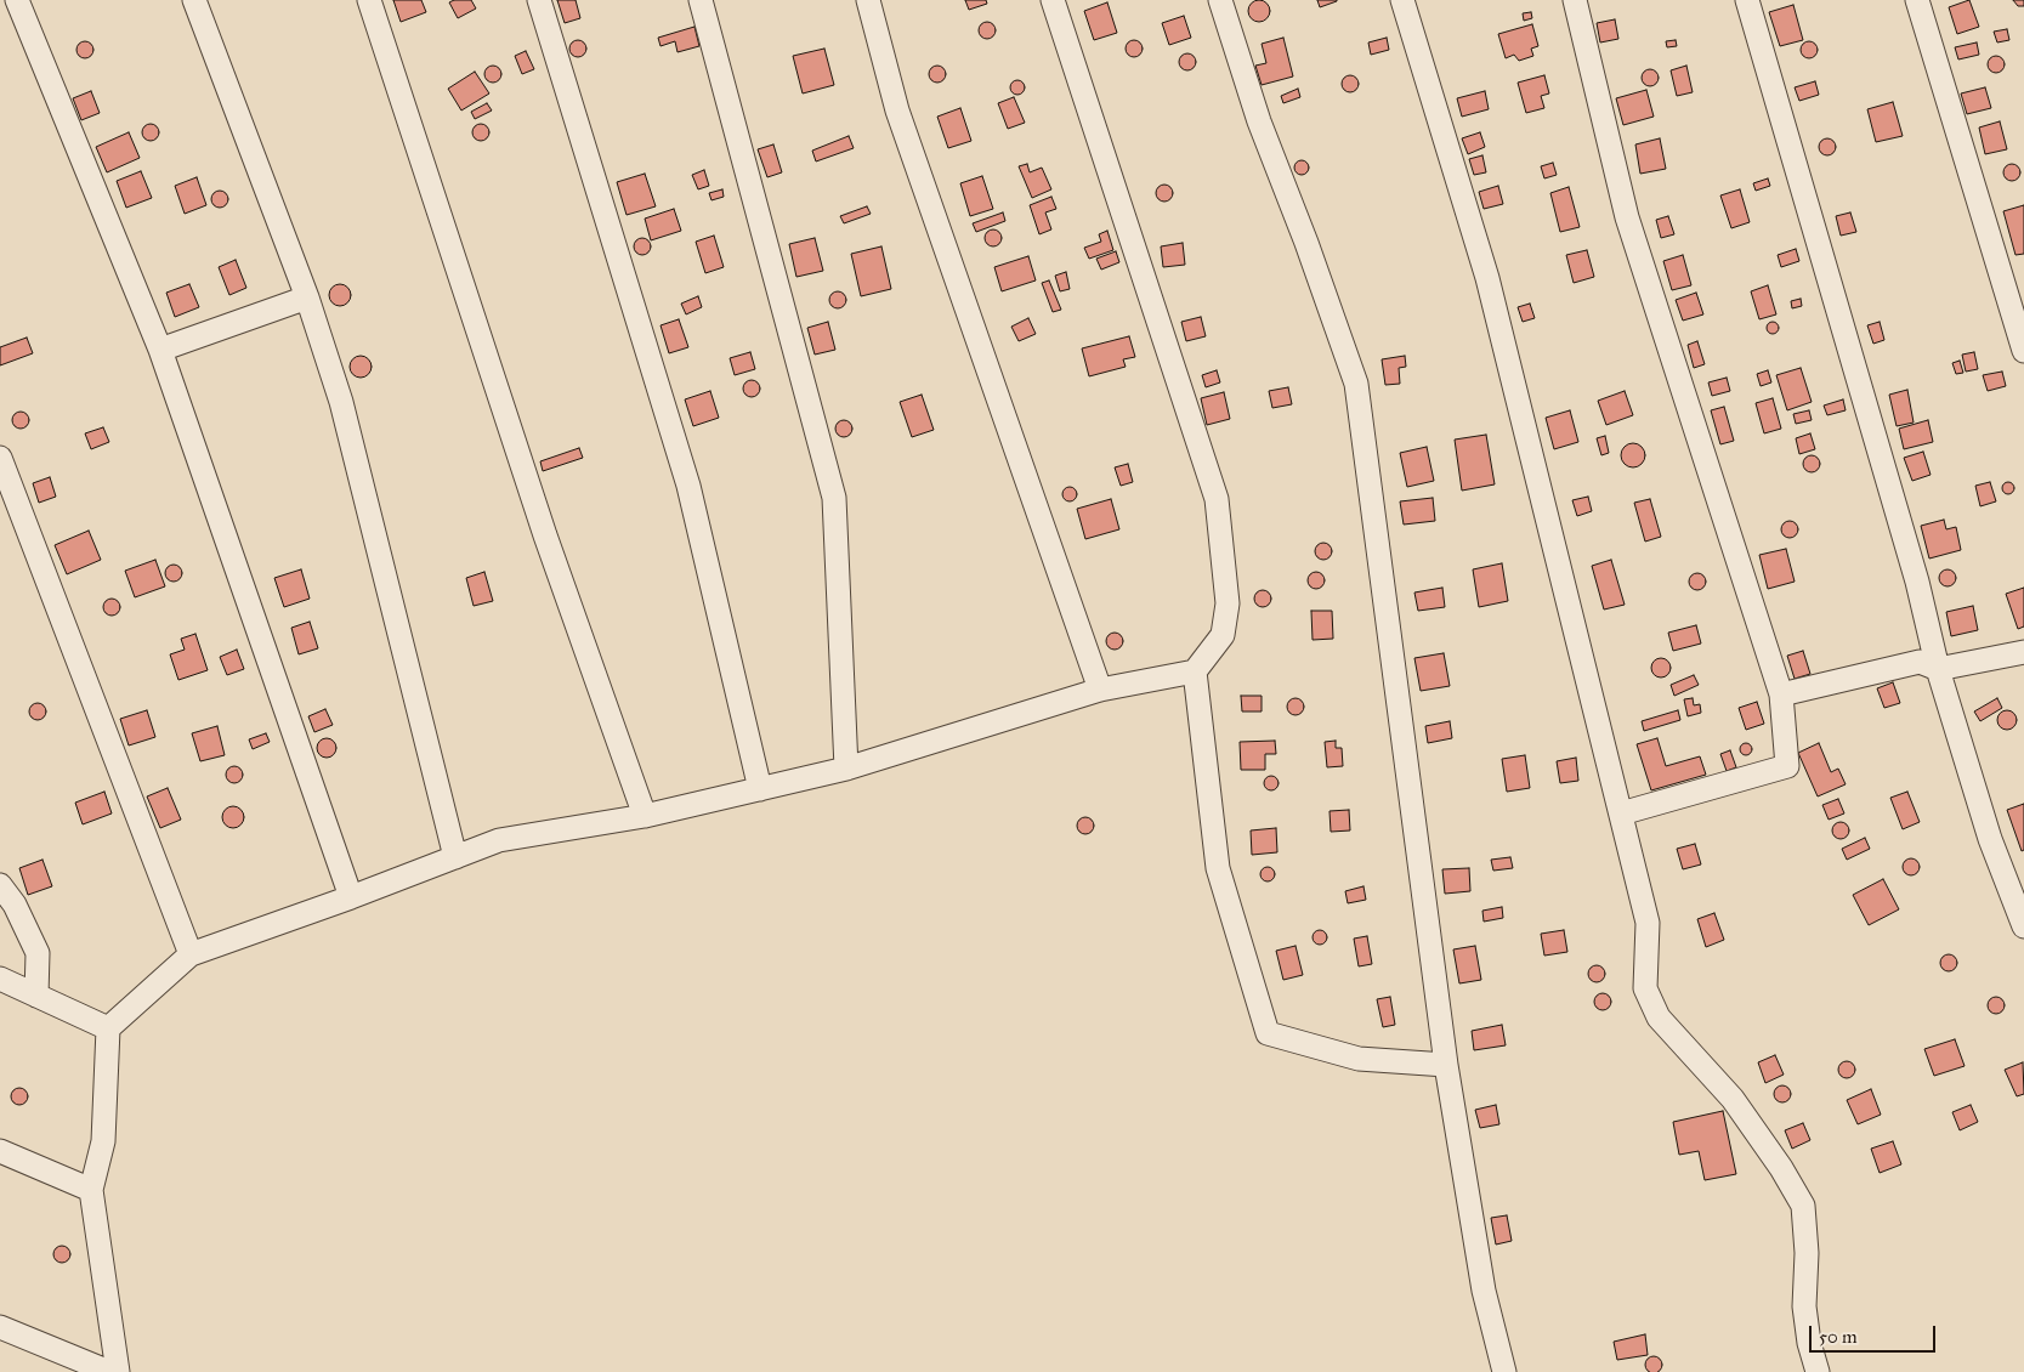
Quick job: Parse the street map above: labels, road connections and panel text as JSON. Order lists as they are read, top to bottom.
{
  "scale_bar": "50 m"
}
